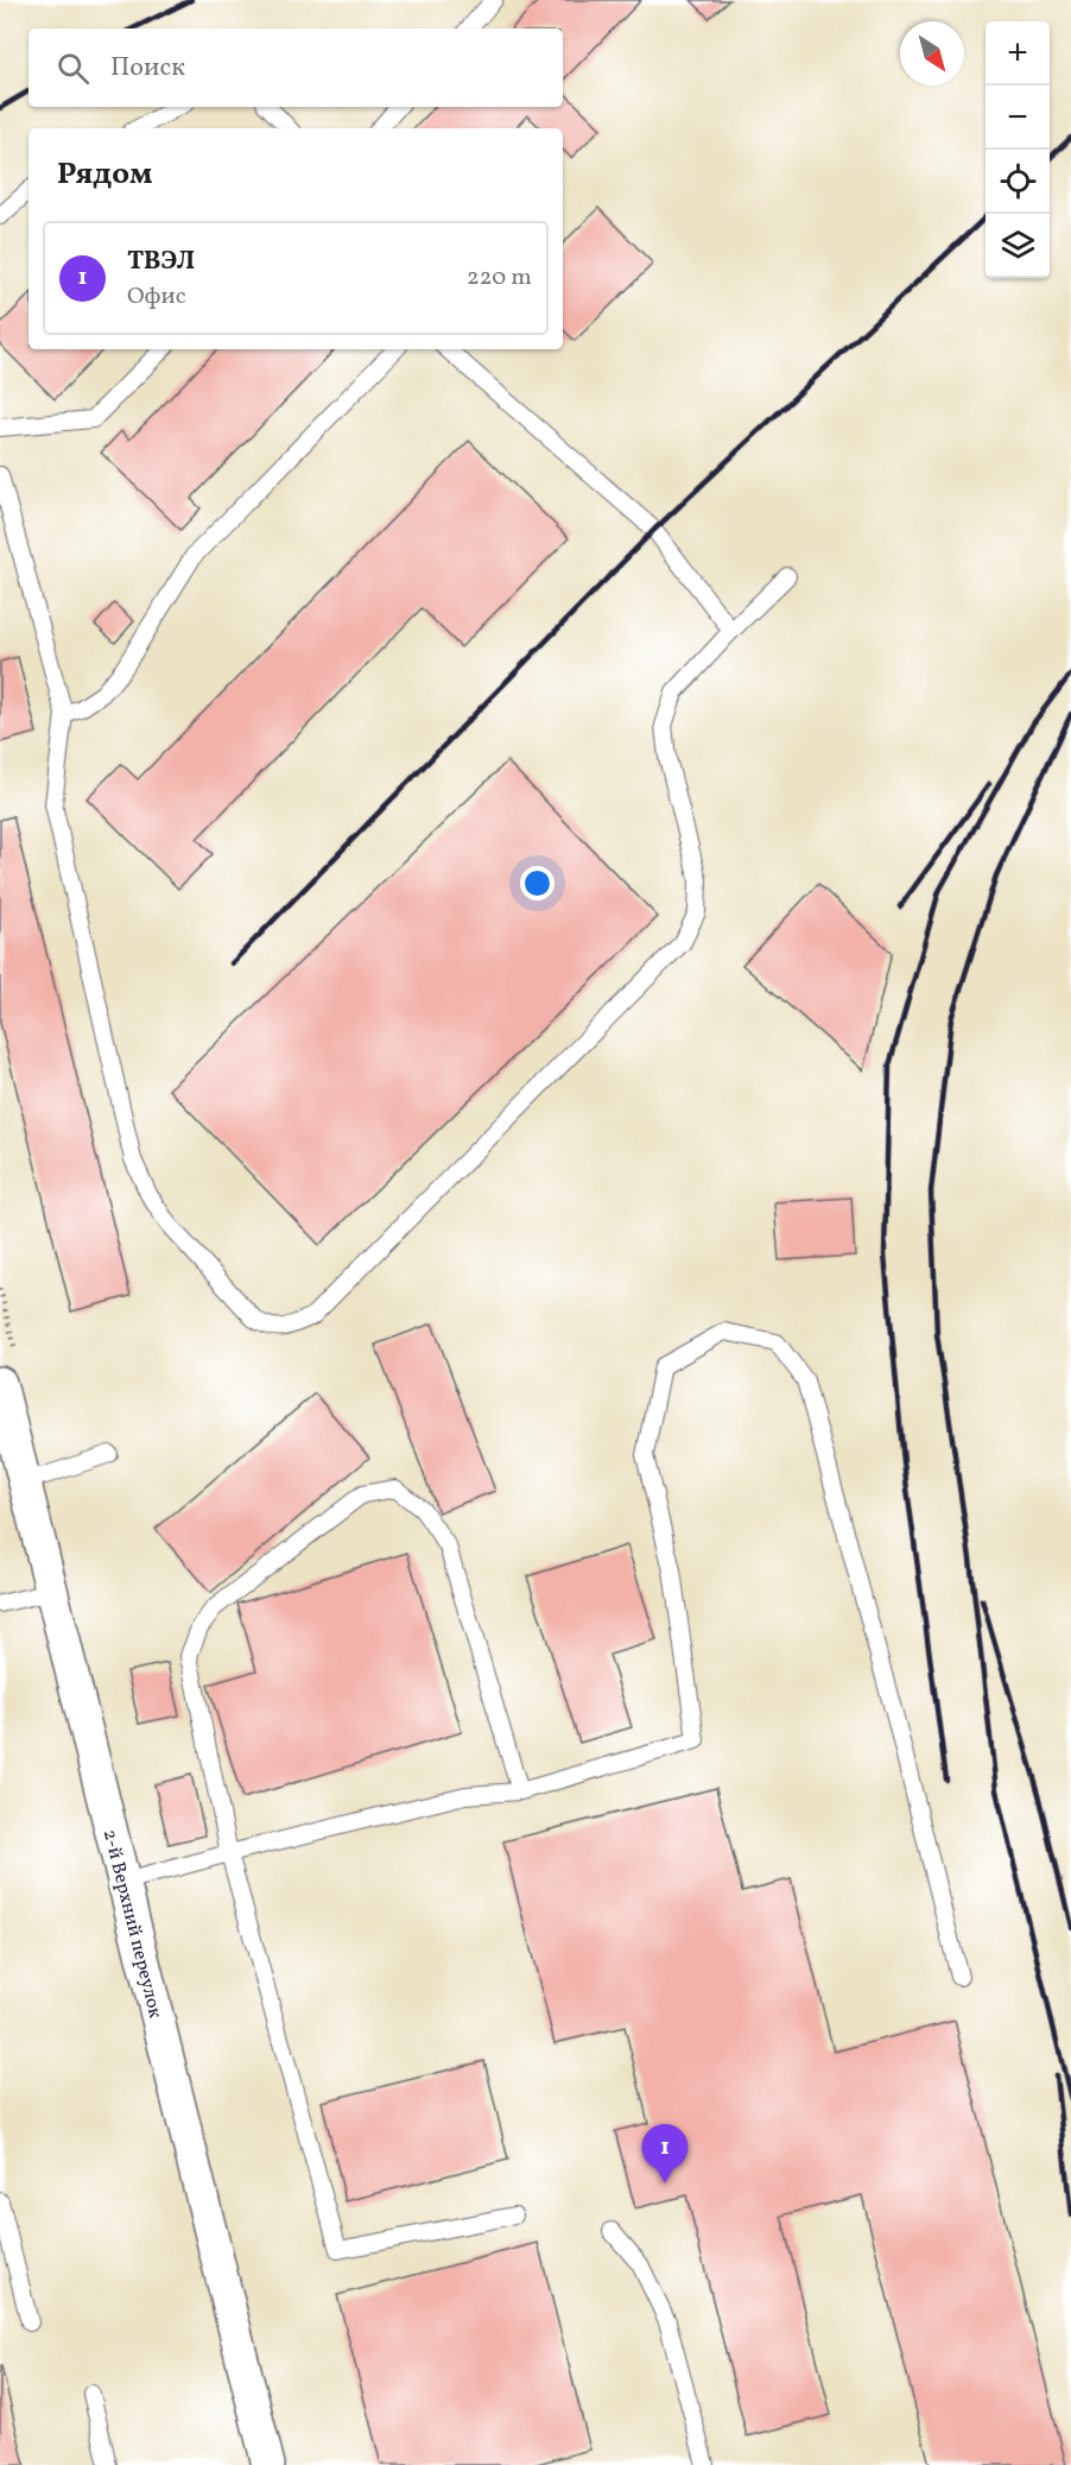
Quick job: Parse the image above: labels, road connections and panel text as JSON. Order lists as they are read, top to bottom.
{
  "streets": {
    "street": ["2-й Верхний переулок"]
  },
  "north": "bottom right",
  "page": {
    "map_buttons": ["+", "−"],
    "search": "Поиск",
    "heading": "Рядом",
    "list": [
      {
        "mark": "1",
        "name": "ТВЭЛ",
        "note": "Офис",
        "value": "220 m"
      }
    ],
    "pins": "1"
  }
}
